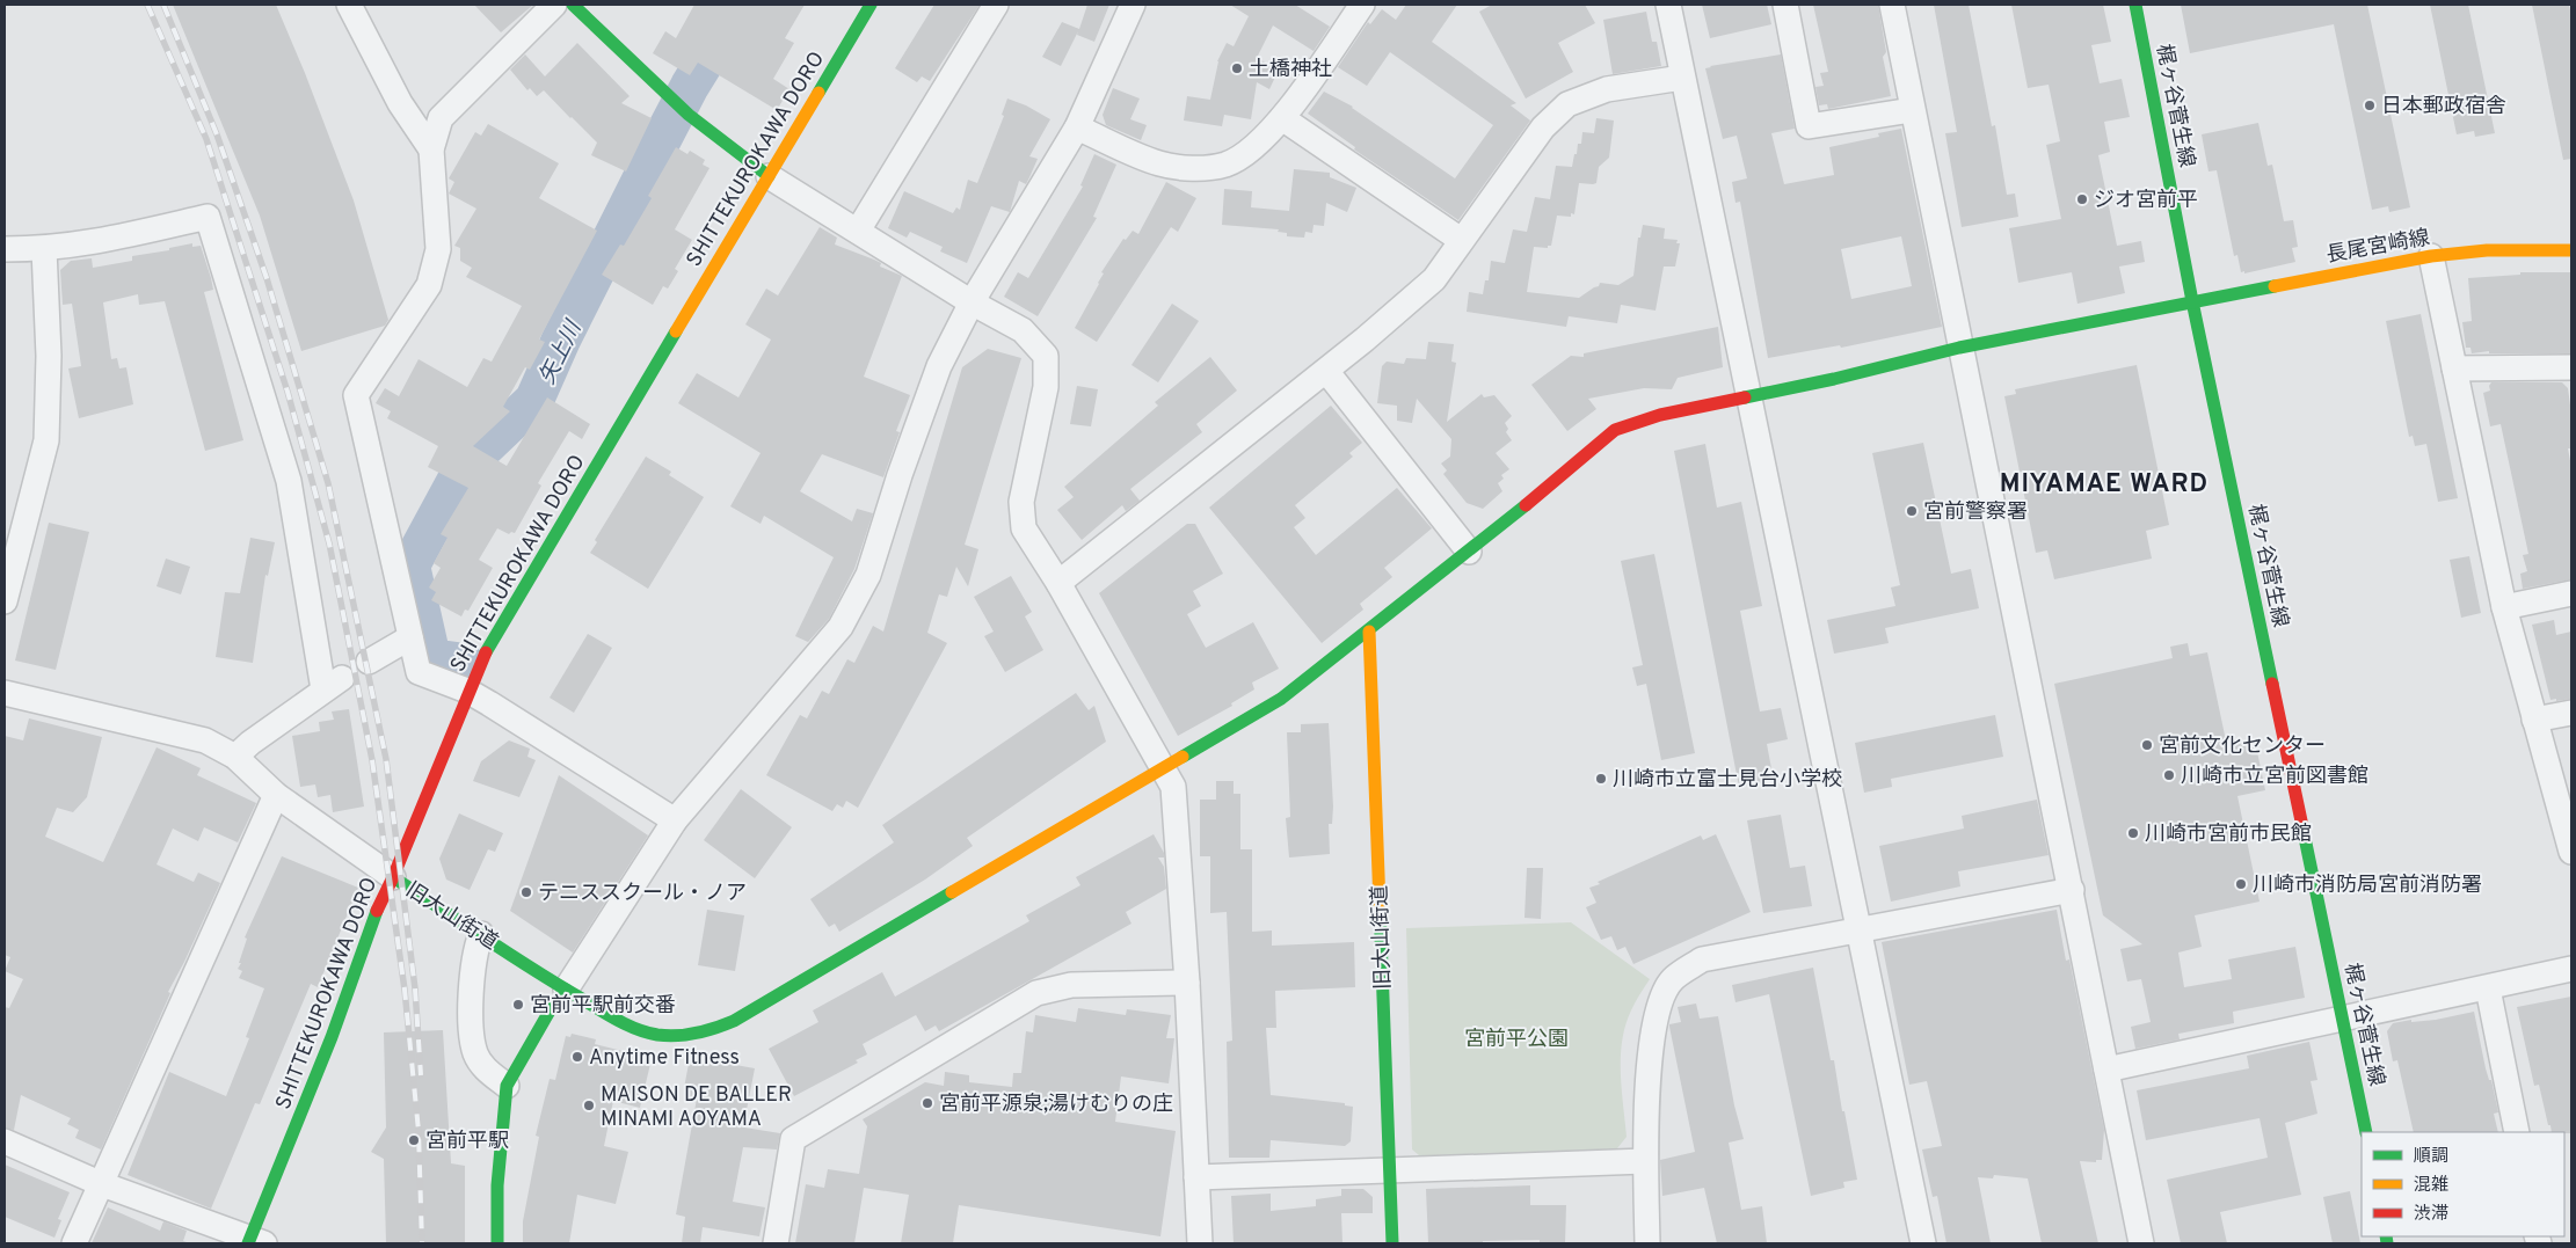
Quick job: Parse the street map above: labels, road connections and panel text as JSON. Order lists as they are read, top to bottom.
{
  "streets": {
    "street": [
      "梶ヶ谷菅生線",
      "SHITTEKUROKAWA DORO",
      "長尾宮崎線",
      "旧大山街道"
    ]
  },
  "crossings": [
    ["梶ヶ谷菅生線", "長尾宮崎線"],
    ["SHITTEKUROKAWA DORO", "旧大山街道"],
    ["長尾宮崎線", "旧大山街道"]
  ],
  "districts": ["MIYAMAE WARD"],
  "water": ["矢上川"],
  "parks": ["宮前平公園"],
  "places": [
    "土橋神社",
    "日本郵政宿舎",
    "ジオ宮前平",
    "宮前警察署",
    "宮前文化センター",
    "川崎市立宮前図書館",
    "川崎市立富士見台小学校",
    "川崎市宮前市民館",
    "川崎市消防局宮前消防署",
    "テニススクール・ノア",
    "宮前平駅前交番",
    "Anytime Fitness",
    "宮前平源泉;湯けむりの庄",
    "MAISON DE BALLER MINAMI AOYAMA",
    "宮前平駅"
  ],
  "legend": ["順調", "混雑", "渋滞"]
}
